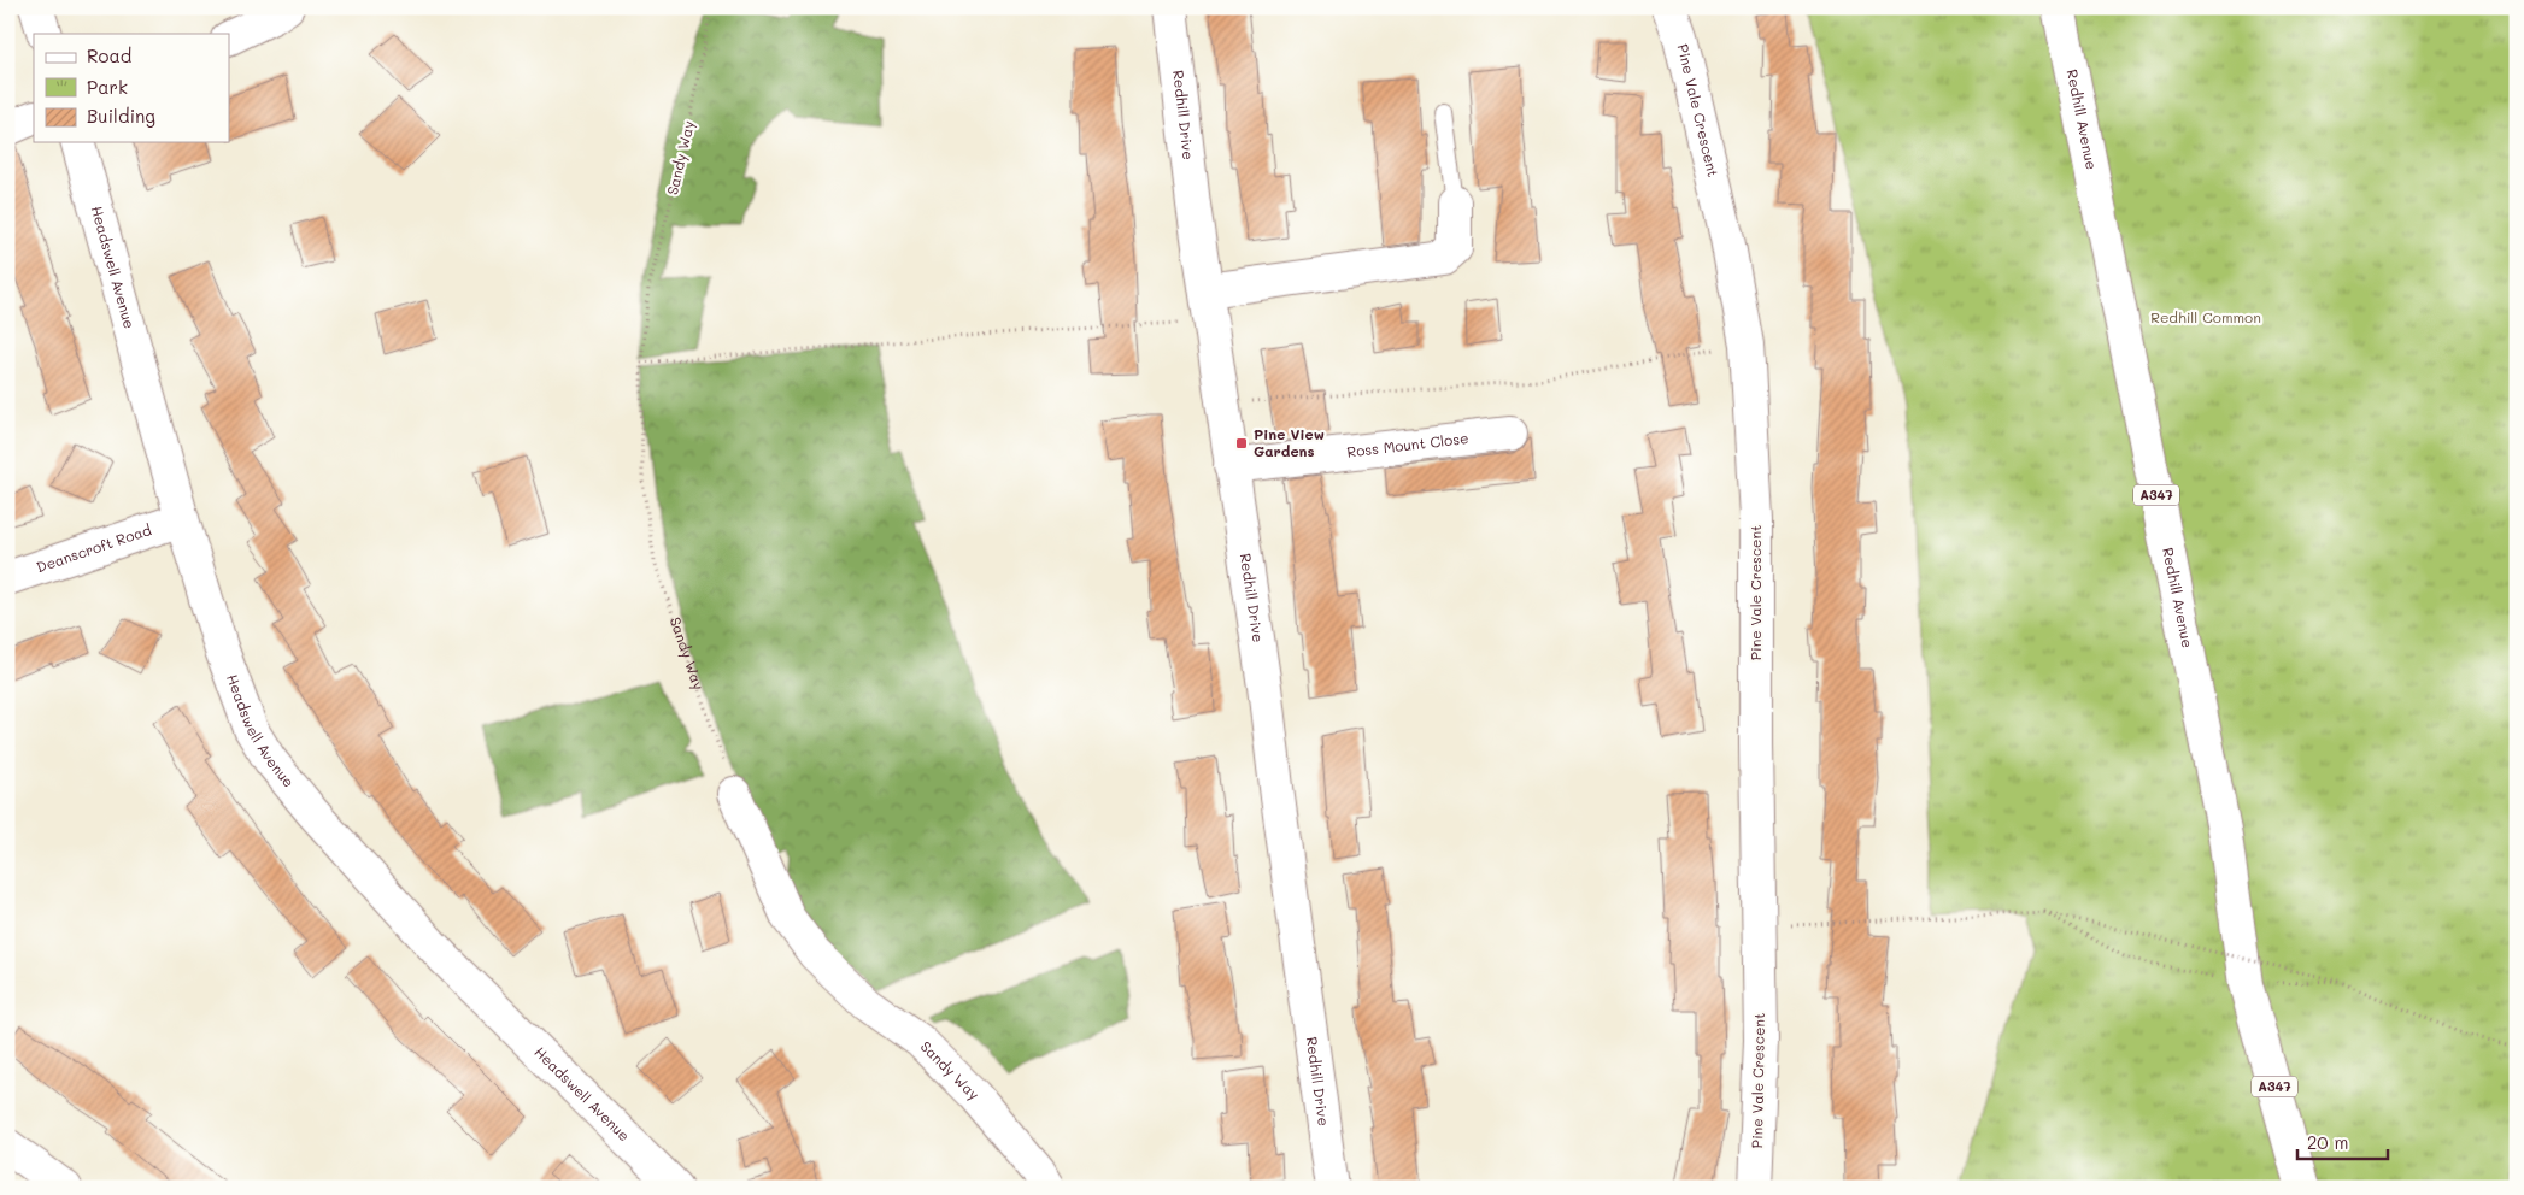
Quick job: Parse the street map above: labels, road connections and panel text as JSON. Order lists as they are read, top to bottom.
{
  "streets": {
    "street": [
      "Pine Vale Crescent",
      "Redhill Drive",
      "Redhill Avenue",
      "Sandy Way",
      "Headswell Avenue",
      "Ross Mount Close",
      "A347",
      "Deanscroft Road"
    ]
  },
  "crossings": [
    ["Redhill Drive", "Ross Mount Close"],
    ["Headswell Avenue", "Deanscroft Road"]
  ],
  "parks": ["Redhill Common"],
  "places": {
    "transit": ["Pine View Gardens"]
  },
  "legend": ["Road", "Park", "Building"],
  "scale_bar": "20 m"
}
